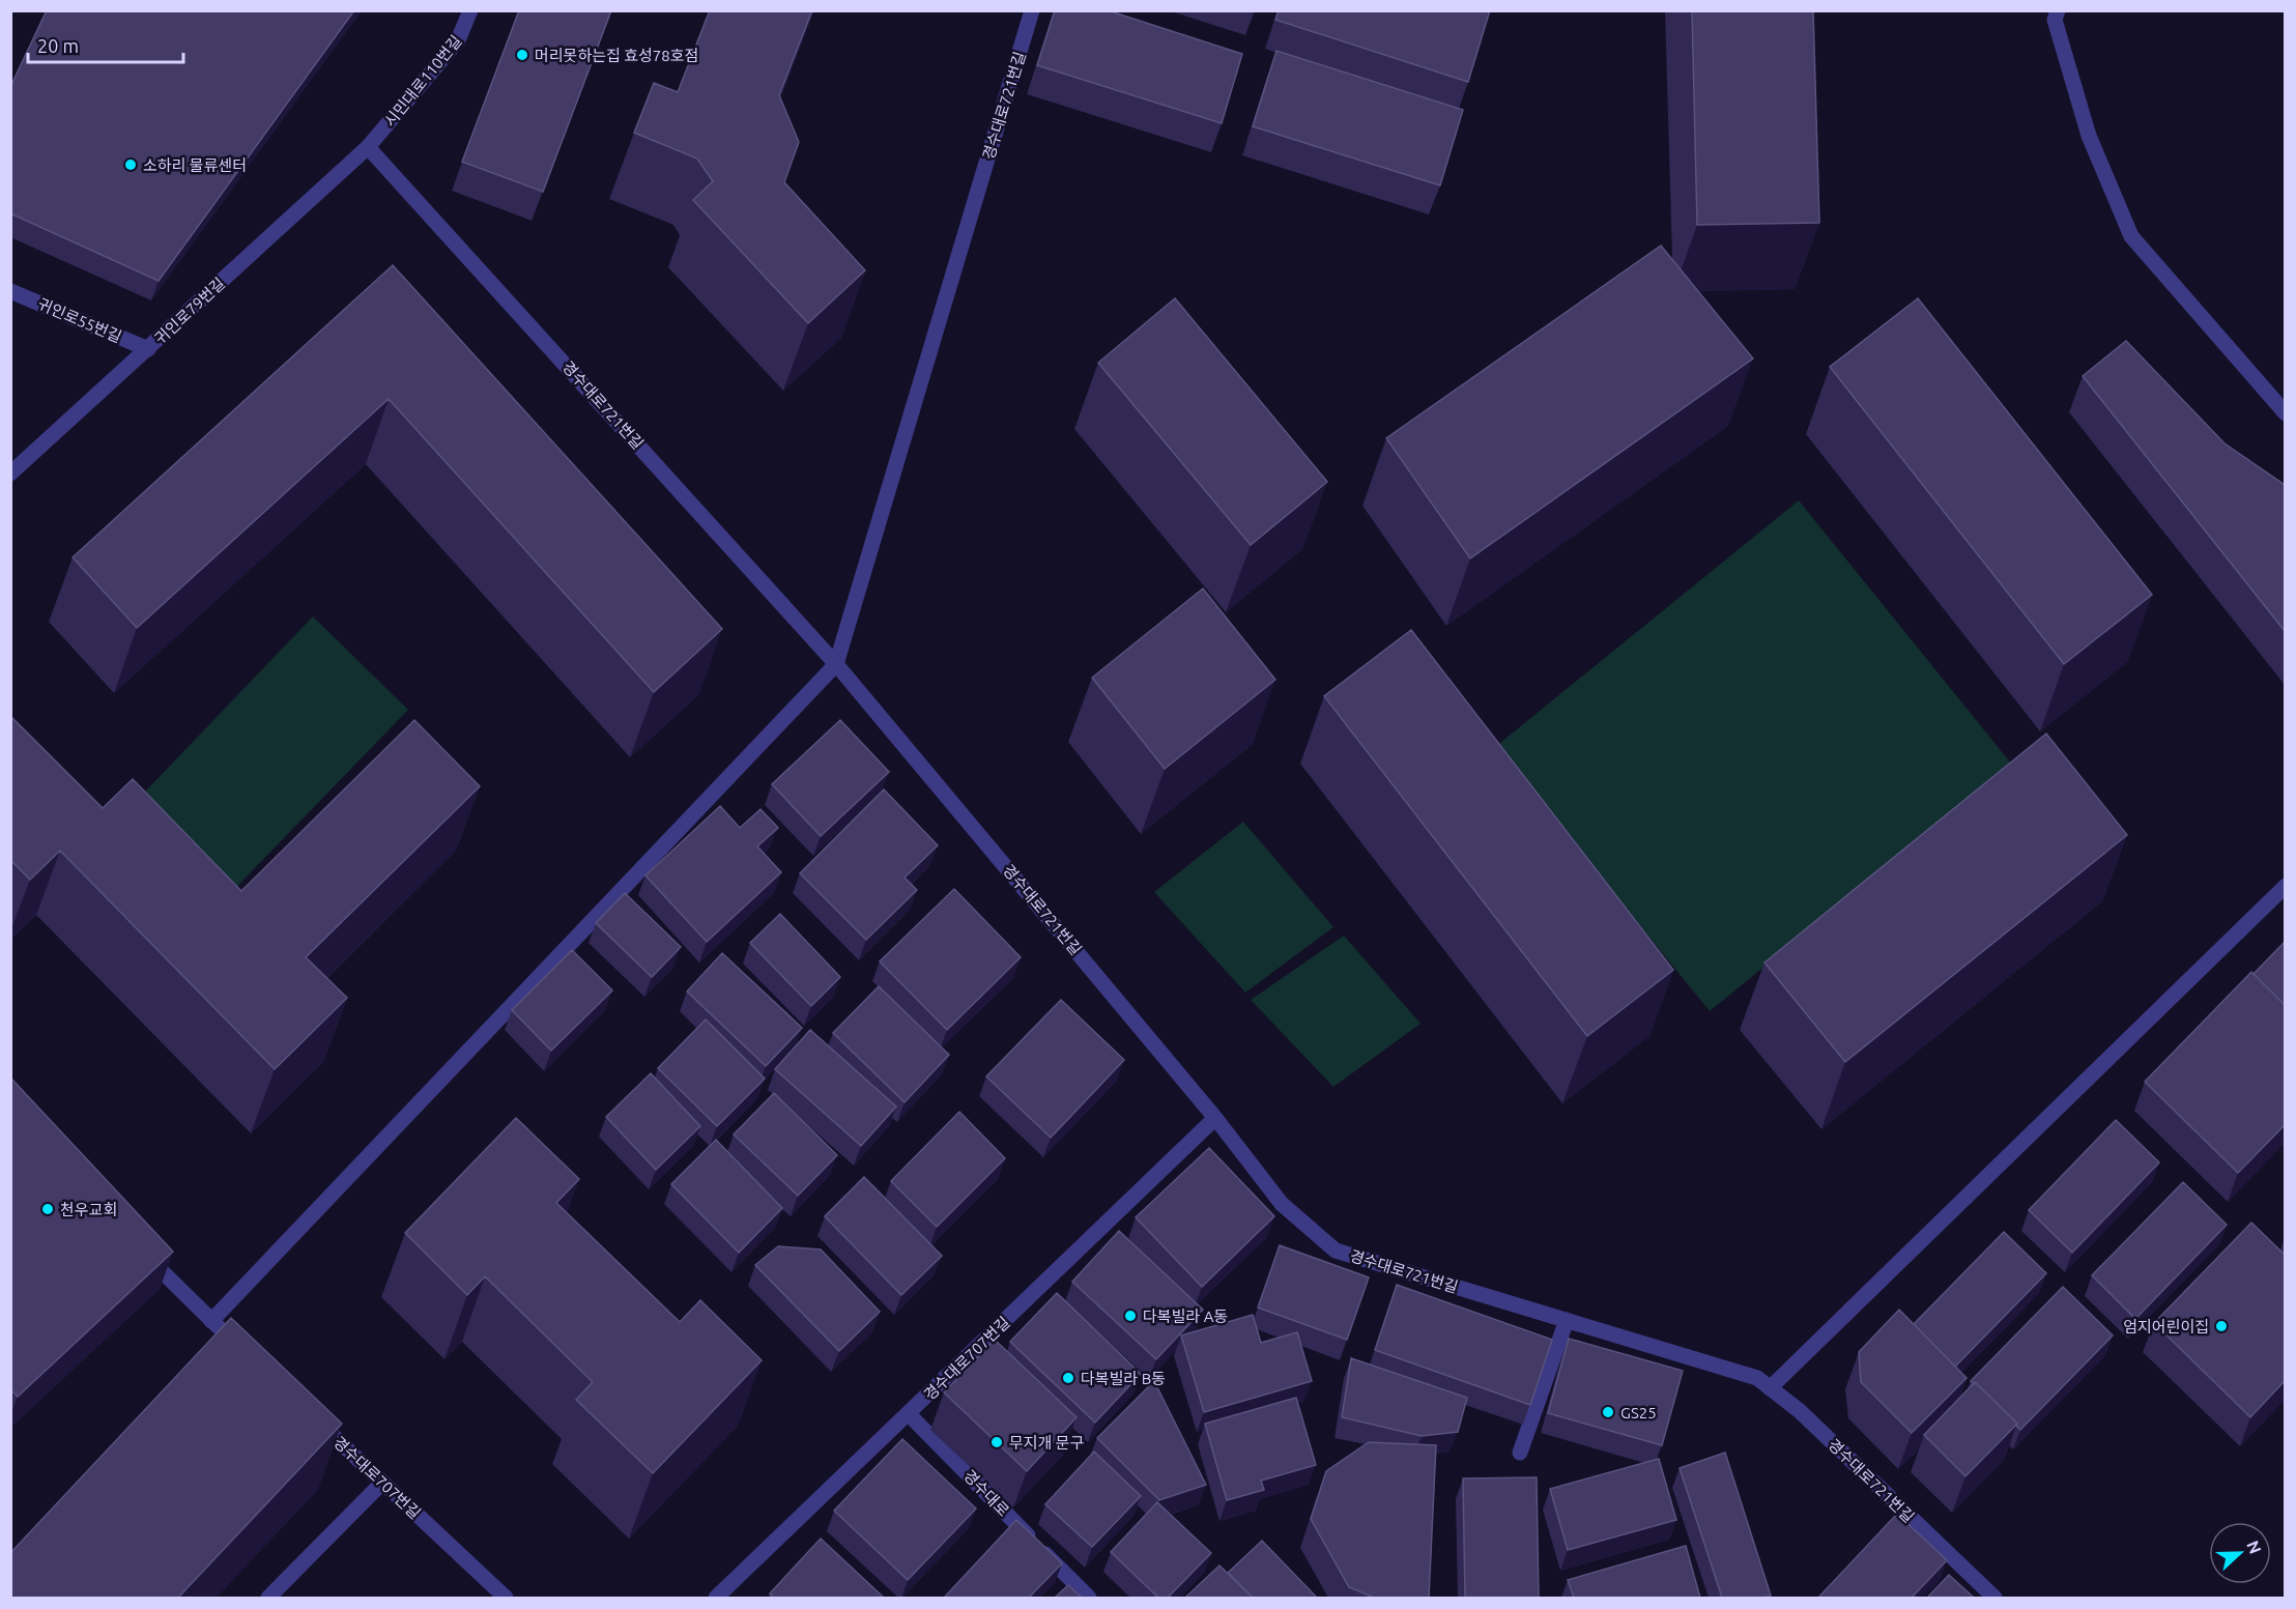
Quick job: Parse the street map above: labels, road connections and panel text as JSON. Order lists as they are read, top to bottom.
{
  "streets": {
    "street": [
      "시민대로110번길",
      "경수대로721번길",
      "귀인로79번길",
      "귀인로55번길",
      "경수대로707번길",
      "경수대로"
    ]
  },
  "crossings": [
    ["시민대로110번길", "경수대로721번길"],
    ["시민대로110번길", "귀인로79번길"],
    ["경수대로721번길", "귀인로79번길"],
    ["경수대로721번길", "경수대로707번길"],
    ["귀인로79번길", "귀인로55번길"],
    ["경수대로707번길", "경수대로"]
  ],
  "places": [
    "머리못하는집 효성78호점",
    "소하리 물류센터",
    "천우교회",
    "다복빌라 A동",
    "엄지어린이집",
    "다복빌라 B동",
    "GS25",
    "무지개 문구"
  ],
  "scale_bar": "20 m",
  "north": "right"
}
